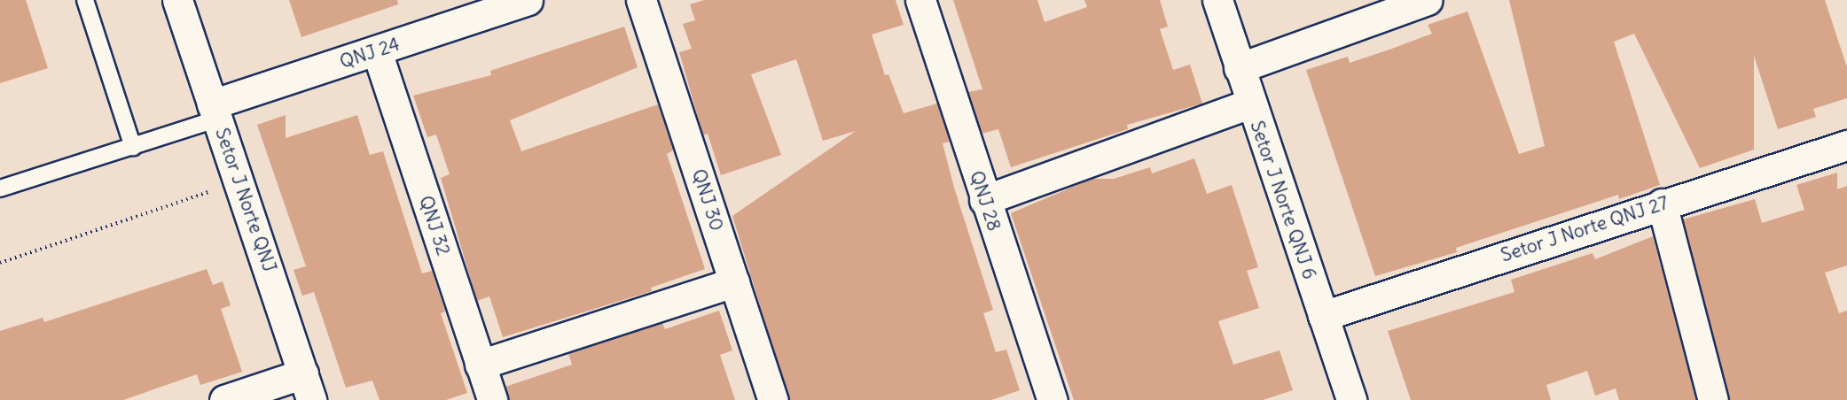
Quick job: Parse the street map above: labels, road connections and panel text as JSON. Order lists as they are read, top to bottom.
{
  "streets": {
    "street": [
      "QNJ 24",
      "Setor J Norte QNJ",
      "QNJ 30",
      "Setor J Norte QNJ 6",
      "QNJ 28",
      "QNJ 32",
      "Setor J Norte QNJ 27"
    ]
  },
  "crossings": [
    ["QNJ 24", "Setor J Norte QNJ"],
    ["QNJ 24", "QNJ 32"],
    ["Setor J Norte QNJ 6", "Setor J Norte QNJ 27"]
  ]
}
